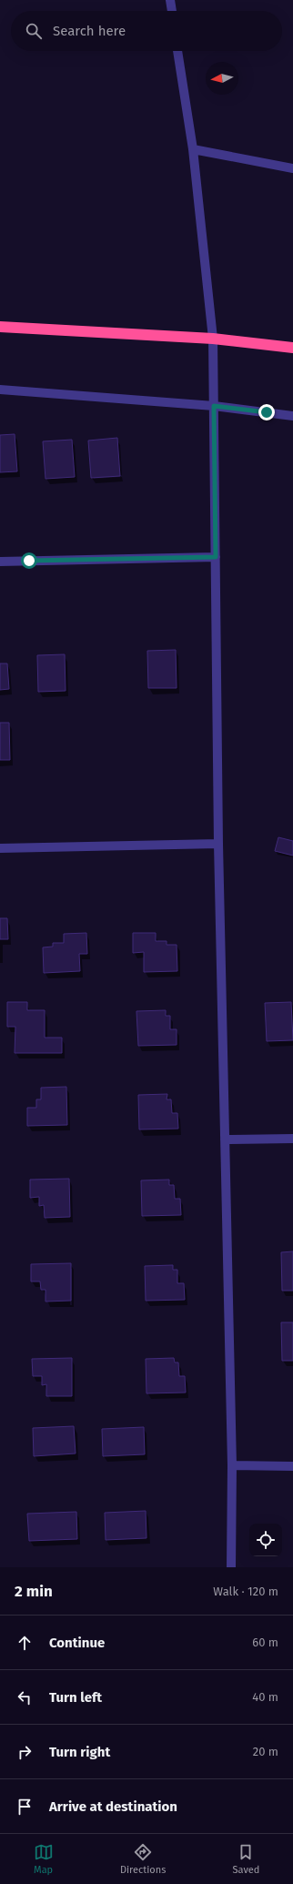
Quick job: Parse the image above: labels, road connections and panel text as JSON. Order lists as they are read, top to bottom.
{
  "north": "left",
  "page": {
    "search": "Search here",
    "heading": ["2 min", "Walk · 120 m"],
    "list": [
      ["Continue", "60 m"],
      ["Turn left", "40 m"],
      ["Turn right", "20 m"],
      "Arrive at destination"
    ],
    "nav": ["Map", "Directions", "Saved"]
  }
}
